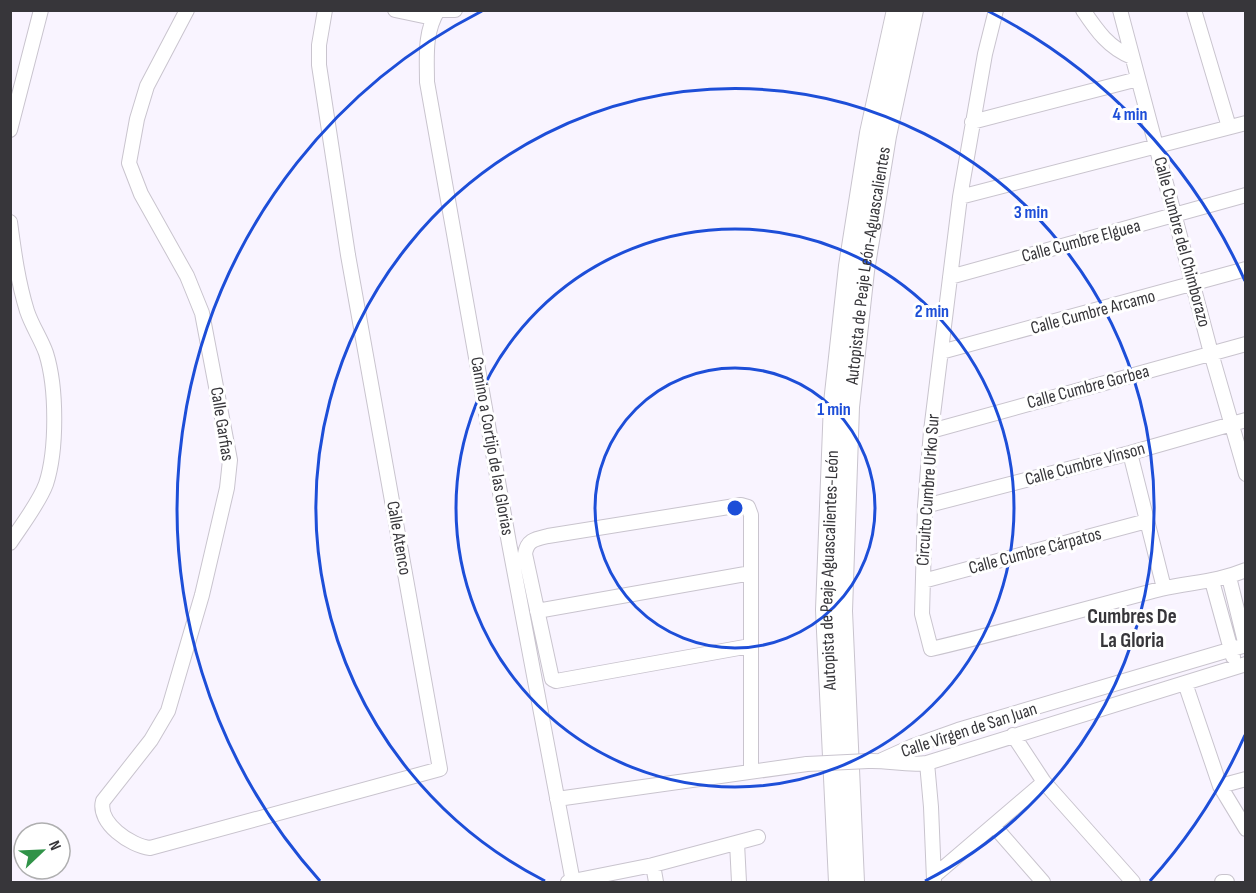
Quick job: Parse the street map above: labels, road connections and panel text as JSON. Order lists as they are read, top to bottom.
{
  "streets": {
    "highway": ["Autopista de Peaje León-Aguascalientes", "Autopista de Peaje Aguascalientes-León"],
    "street": [
      "Calle Cumbre Elguea",
      "Calle Cumbre del Chimborazo",
      "Calle Cumbre Arcamo",
      "Calle Cumbre Gorbea",
      "Calle Garfias",
      "Camino a Cortijo de las Glorias",
      "Calle Cumbre Vinson",
      "Circuito Cumbre Urko Sur",
      "Calle Atenco",
      "Calle Cumbre Cárpatos",
      "Calle Virgen de San Juan"
    ]
  },
  "crossings": [
    ["Calle Cumbre Elguea", "Calle Cumbre del Chimborazo"],
    ["Calle Cumbre Elguea", "Circuito Cumbre Urko Sur"],
    ["Calle Cumbre del Chimborazo", "Calle Cumbre Arcamo"],
    ["Calle Cumbre del Chimborazo", "Calle Cumbre Gorbea"],
    ["Calle Cumbre del Chimborazo", "Calle Cumbre Vinson"],
    ["Calle Cumbre Arcamo", "Circuito Cumbre Urko Sur"],
    ["Calle Cumbre Gorbea", "Circuito Cumbre Urko Sur"],
    ["Calle Garfias", "Calle Atenco"],
    ["Calle Cumbre Vinson", "Circuito Cumbre Urko Sur"],
    ["Circuito Cumbre Urko Sur", "Calle Cumbre Cárpatos"]
  ],
  "districts": ["Cumbres De La Gloria"],
  "north": "top right",
  "rings": [
    "4 min",
    "3 min",
    "2 min",
    "1 min"
  ]
}
